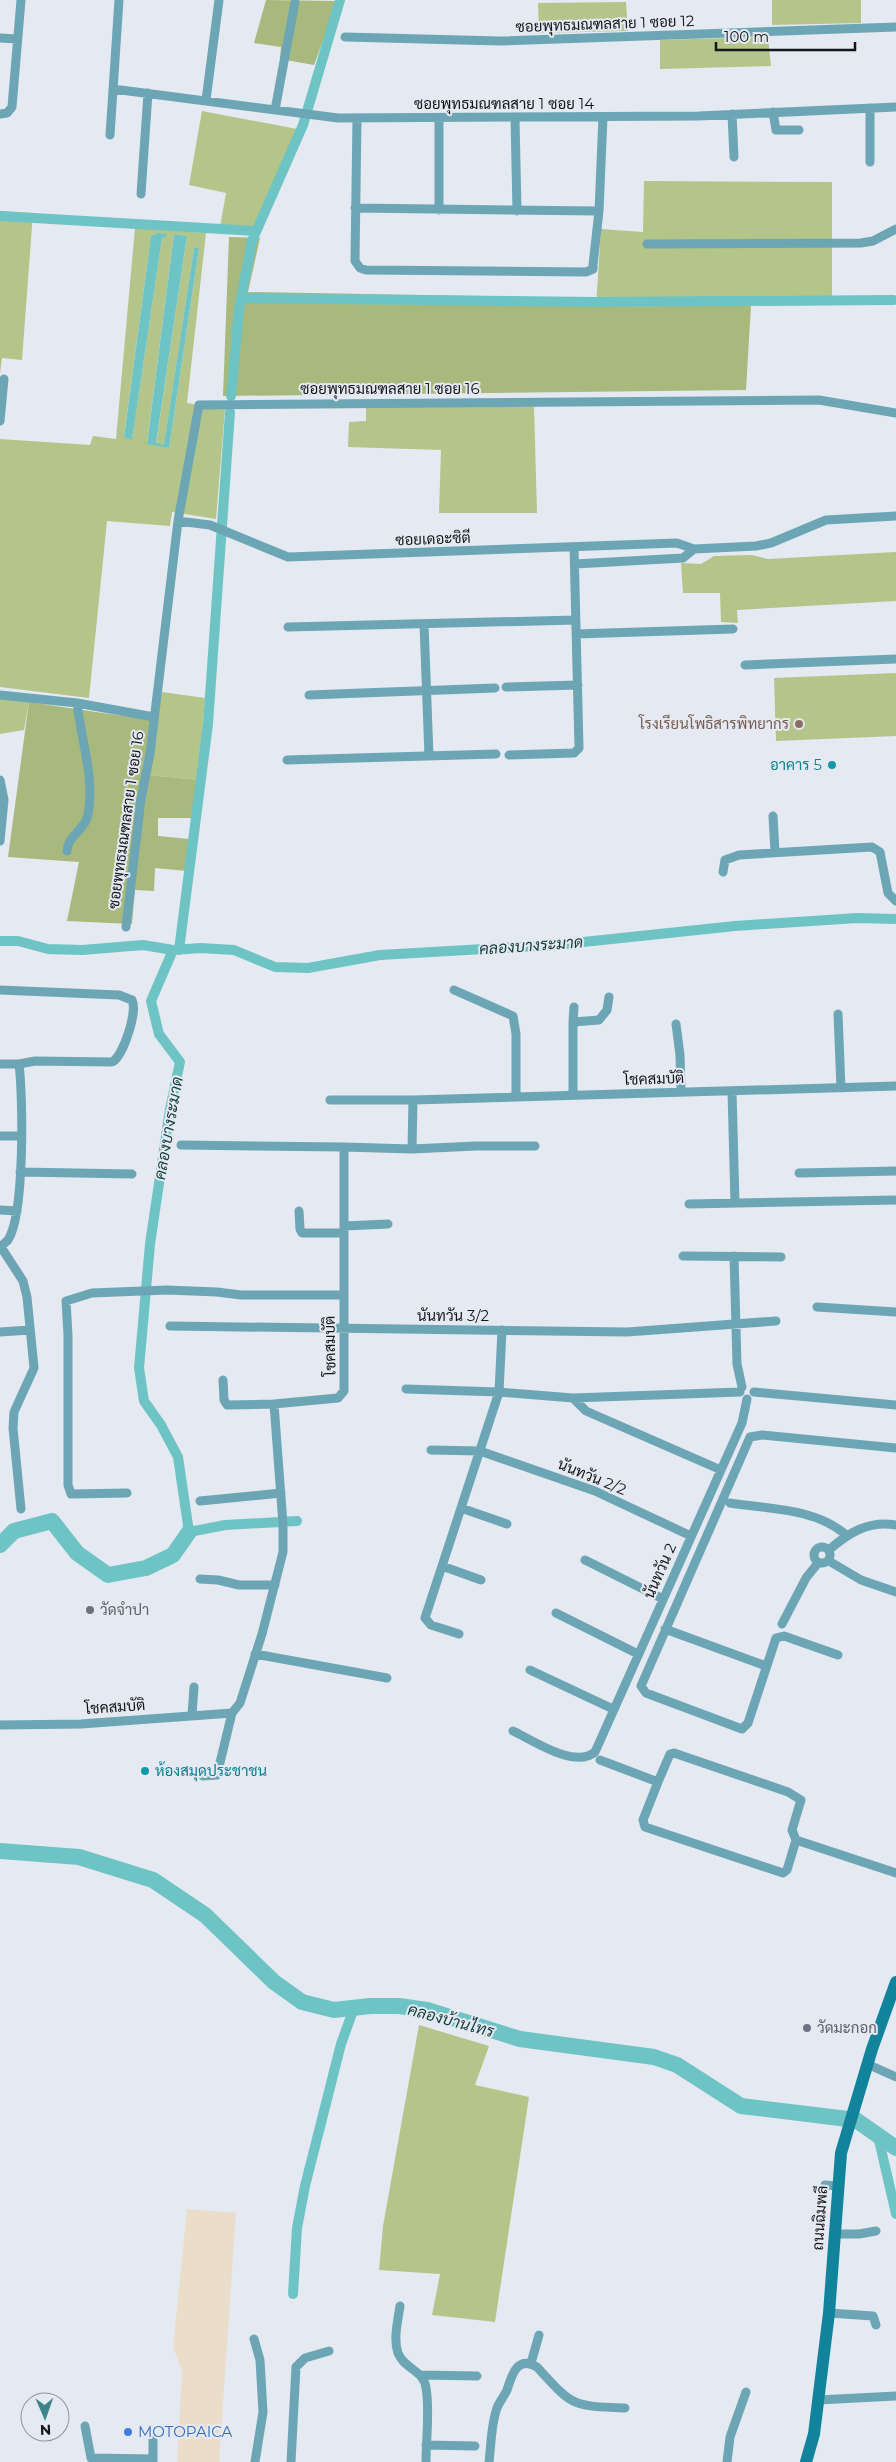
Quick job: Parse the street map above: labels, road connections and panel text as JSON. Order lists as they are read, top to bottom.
{
  "streets": {
    "street": [
      "ซอยพุทธมณฑลสาย 1 ซอย 12",
      "ซอยพุทธมณฑลสาย 1 ซอย 14",
      "ซอยพุทธมณฑลสาย 1 ซอย 16",
      "ซอยเดอะซิตี",
      "โชคสมบัติ",
      "นันทวัน 3/2",
      "นันทวัน 2/2",
      "นันทวัน 2",
      "ถนนฉิมพลี"
    ]
  },
  "crossings": [
    ["ซอยพุทธมณฑลสาย 1 ซอย 16", "ซอยเดอะซิตี"],
    ["โชคสมบัติ", "นันทวัน 3/2"],
    ["นันทวัน 2/2", "นันทวัน 2"]
  ],
  "water": ["คลองบางระมาด", "คลองบ้านไทร"],
  "places": [
    "โรงเรียนโพธิสารพิทยากร",
    "อาคาร 5",
    "วัดจำปา",
    "ห้องสมุดประชาชน",
    "วัดมะกอก",
    "MOTOPAICA"
  ],
  "scale_bar": "100 m",
  "north": "bottom"
}
